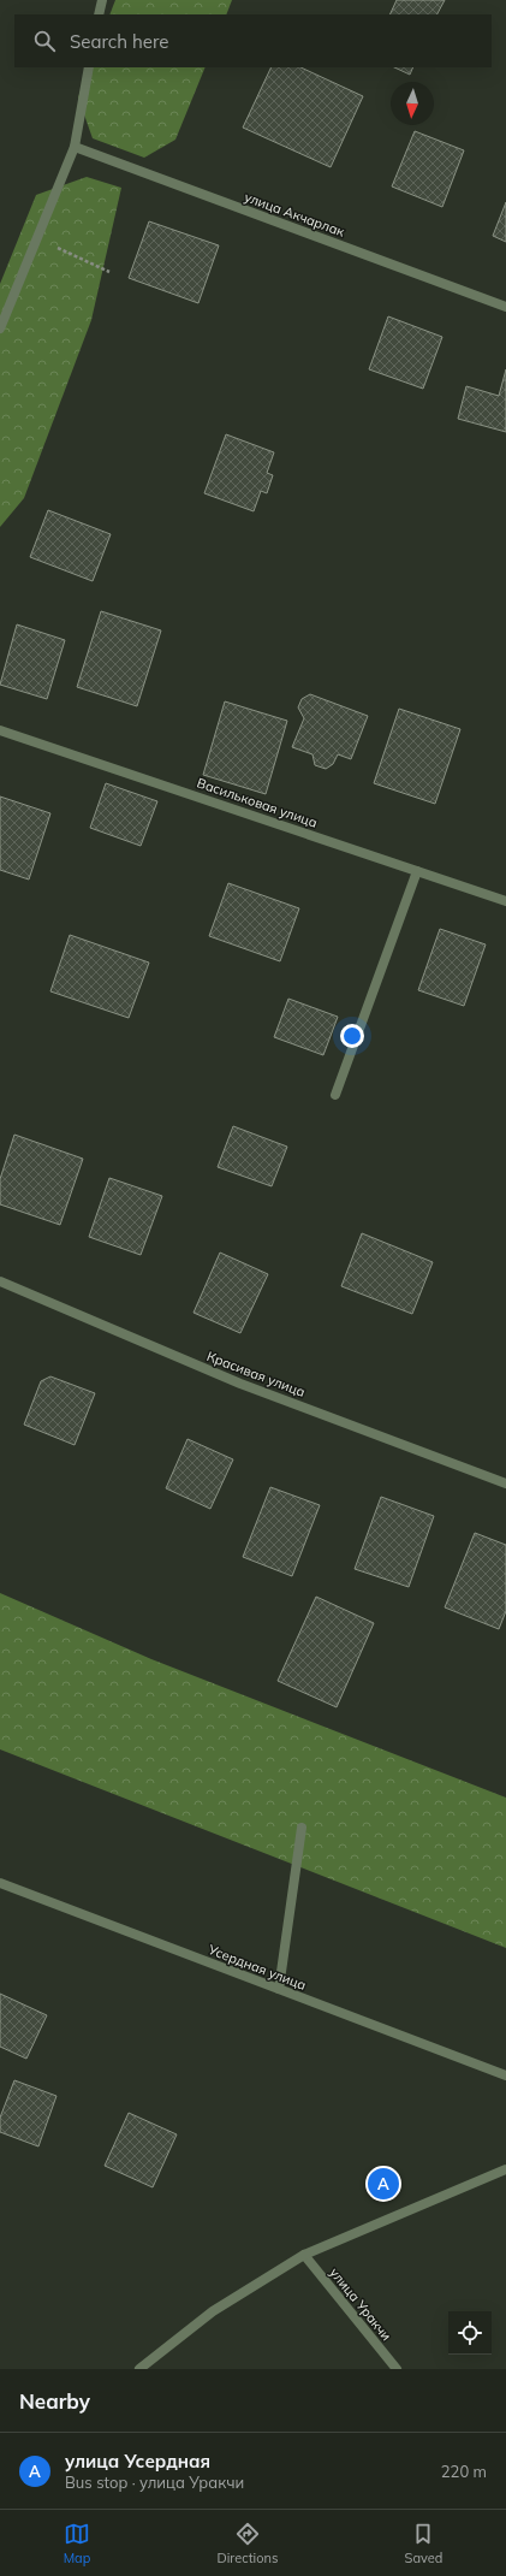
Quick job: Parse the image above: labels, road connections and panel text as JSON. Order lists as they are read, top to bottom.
{
  "streets": {
    "street": [
      "улица Акчарлак",
      "Васильковая улица",
      "Красивая улица",
      "Усердная улица",
      "улица Уракчи"
    ]
  },
  "north": "bottom",
  "page": {
    "search": "Search here",
    "pins": "A",
    "heading": "Nearby",
    "list": [
      {
        "mark": "A",
        "name": "улица Усердная",
        "note": "Bus stop · улица Уракчи",
        "value": "220 m"
      }
    ],
    "nav": ["Map", "Directions", "Saved"]
  }
}
